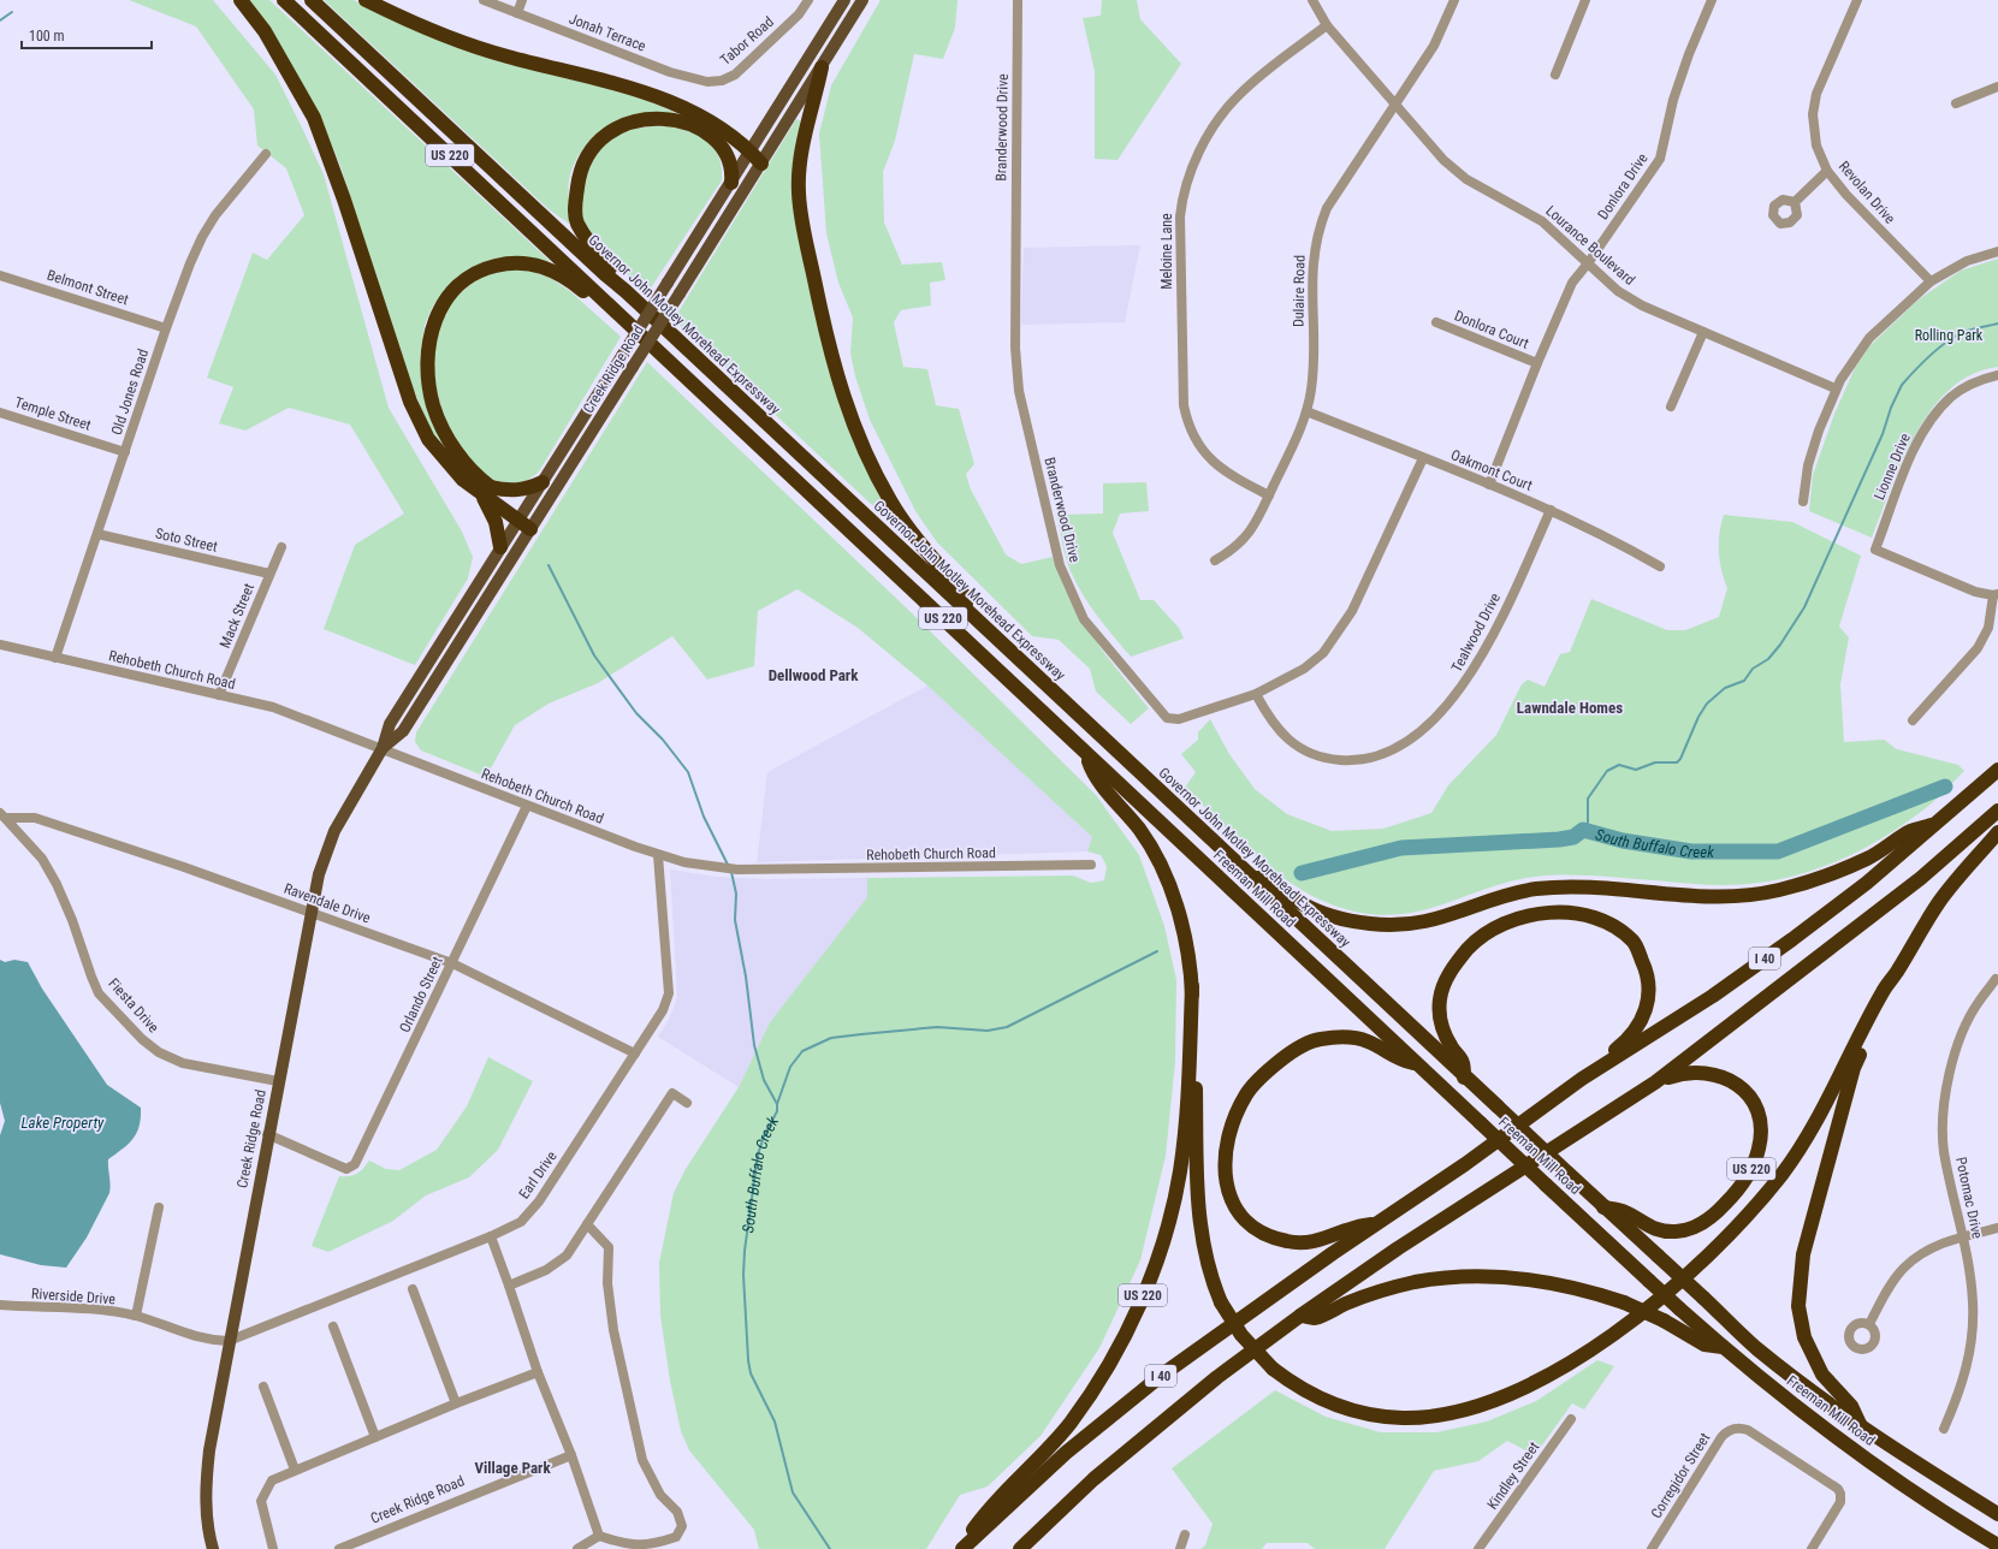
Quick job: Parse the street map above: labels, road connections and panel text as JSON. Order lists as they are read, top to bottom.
{
  "streets": {
    "highway": [
      "US 220",
      "Governor John Motley Morehead Expressway",
      "Freeman Mill Road",
      "I 40"
    ],
    "main road": ["Creek Ridge Road"],
    "street": [
      "Jonah Terrace",
      "Tabor Road",
      "Branderwood Drive",
      "Donlora Drive",
      "Revolan Drive",
      "Lourance Boulevard",
      "Meloine Lane",
      "Belmont Street",
      "Dulaire Road",
      "Donlora Court",
      "Old Jones Road",
      "Temple Street",
      "Lionne Drive",
      "Oakmont Court",
      "Soto Street",
      "Mack Street",
      "Tealwood Drive",
      "Rehobeth Church Road",
      "Ravendale Drive",
      "Orlando Street",
      "Fiesta Drive",
      "Earl Drive",
      "Potomac Drive",
      "Riverside Drive",
      "Kindley Street",
      "Corregidor Street"
    ]
  },
  "crossings": [
    ["Jonah Terrace", "Tabor Road"],
    ["Branderwood Drive", "Oakmont Court"],
    ["Branderwood Drive", "Tealwood Drive"],
    ["US 220", "Governor John Motley Morehead Expressway"],
    ["US 220", "Freeman Mill Road"],
    ["US 220", "I 40"],
    ["Donlora Drive", "Lourance Boulevard"],
    ["Donlora Drive", "Donlora Court"],
    ["Donlora Drive", "Oakmont Court"],
    ["Lourance Boulevard", "Meloine Lane"],
    ["Lourance Boulevard", "Dulaire Road"],
    ["Meloine Lane", "Dulaire Road"],
    ["Belmont Street", "Old Jones Road"],
    ["Dulaire Road", "Oakmont Court"],
    ["Governor John Motley Morehead Expressway", "Freeman Mill Road"],
    ["Creek Ridge Road", "Rehobeth Church Road"],
    ["Creek Ridge Road", "Ravendale Drive"],
    ["Creek Ridge Road", "Orlando Street"],
    ["Creek Ridge Road", "Fiesta Drive"],
    ["Creek Ridge Road", "Earl Drive"],
    ["Creek Ridge Road", "Riverside Drive"],
    ["Old Jones Road", "Temple Street"],
    ["Old Jones Road", "Soto Street"],
    ["Old Jones Road", "Rehobeth Church Road"],
    ["Oakmont Court", "Tealwood Drive"],
    ["Soto Street", "Mack Street"],
    ["Mack Street", "Rehobeth Church Road"],
    ["Rehobeth Church Road", "Orlando Street"],
    ["Rehobeth Church Road", "Earl Drive"],
    ["Ravendale Drive", "Orlando Street"],
    ["Ravendale Drive", "Fiesta Drive"],
    ["Ravendale Drive", "Earl Drive"],
    ["Earl Drive", "Riverside Drive"]
  ],
  "districts": ["Dellwood Park", "Lawndale Homes", "Village Park"],
  "water": ["South Buffalo Creek", "Lake Property"],
  "parks": ["Rolling Park"],
  "scale_bar": "100 m"
}
